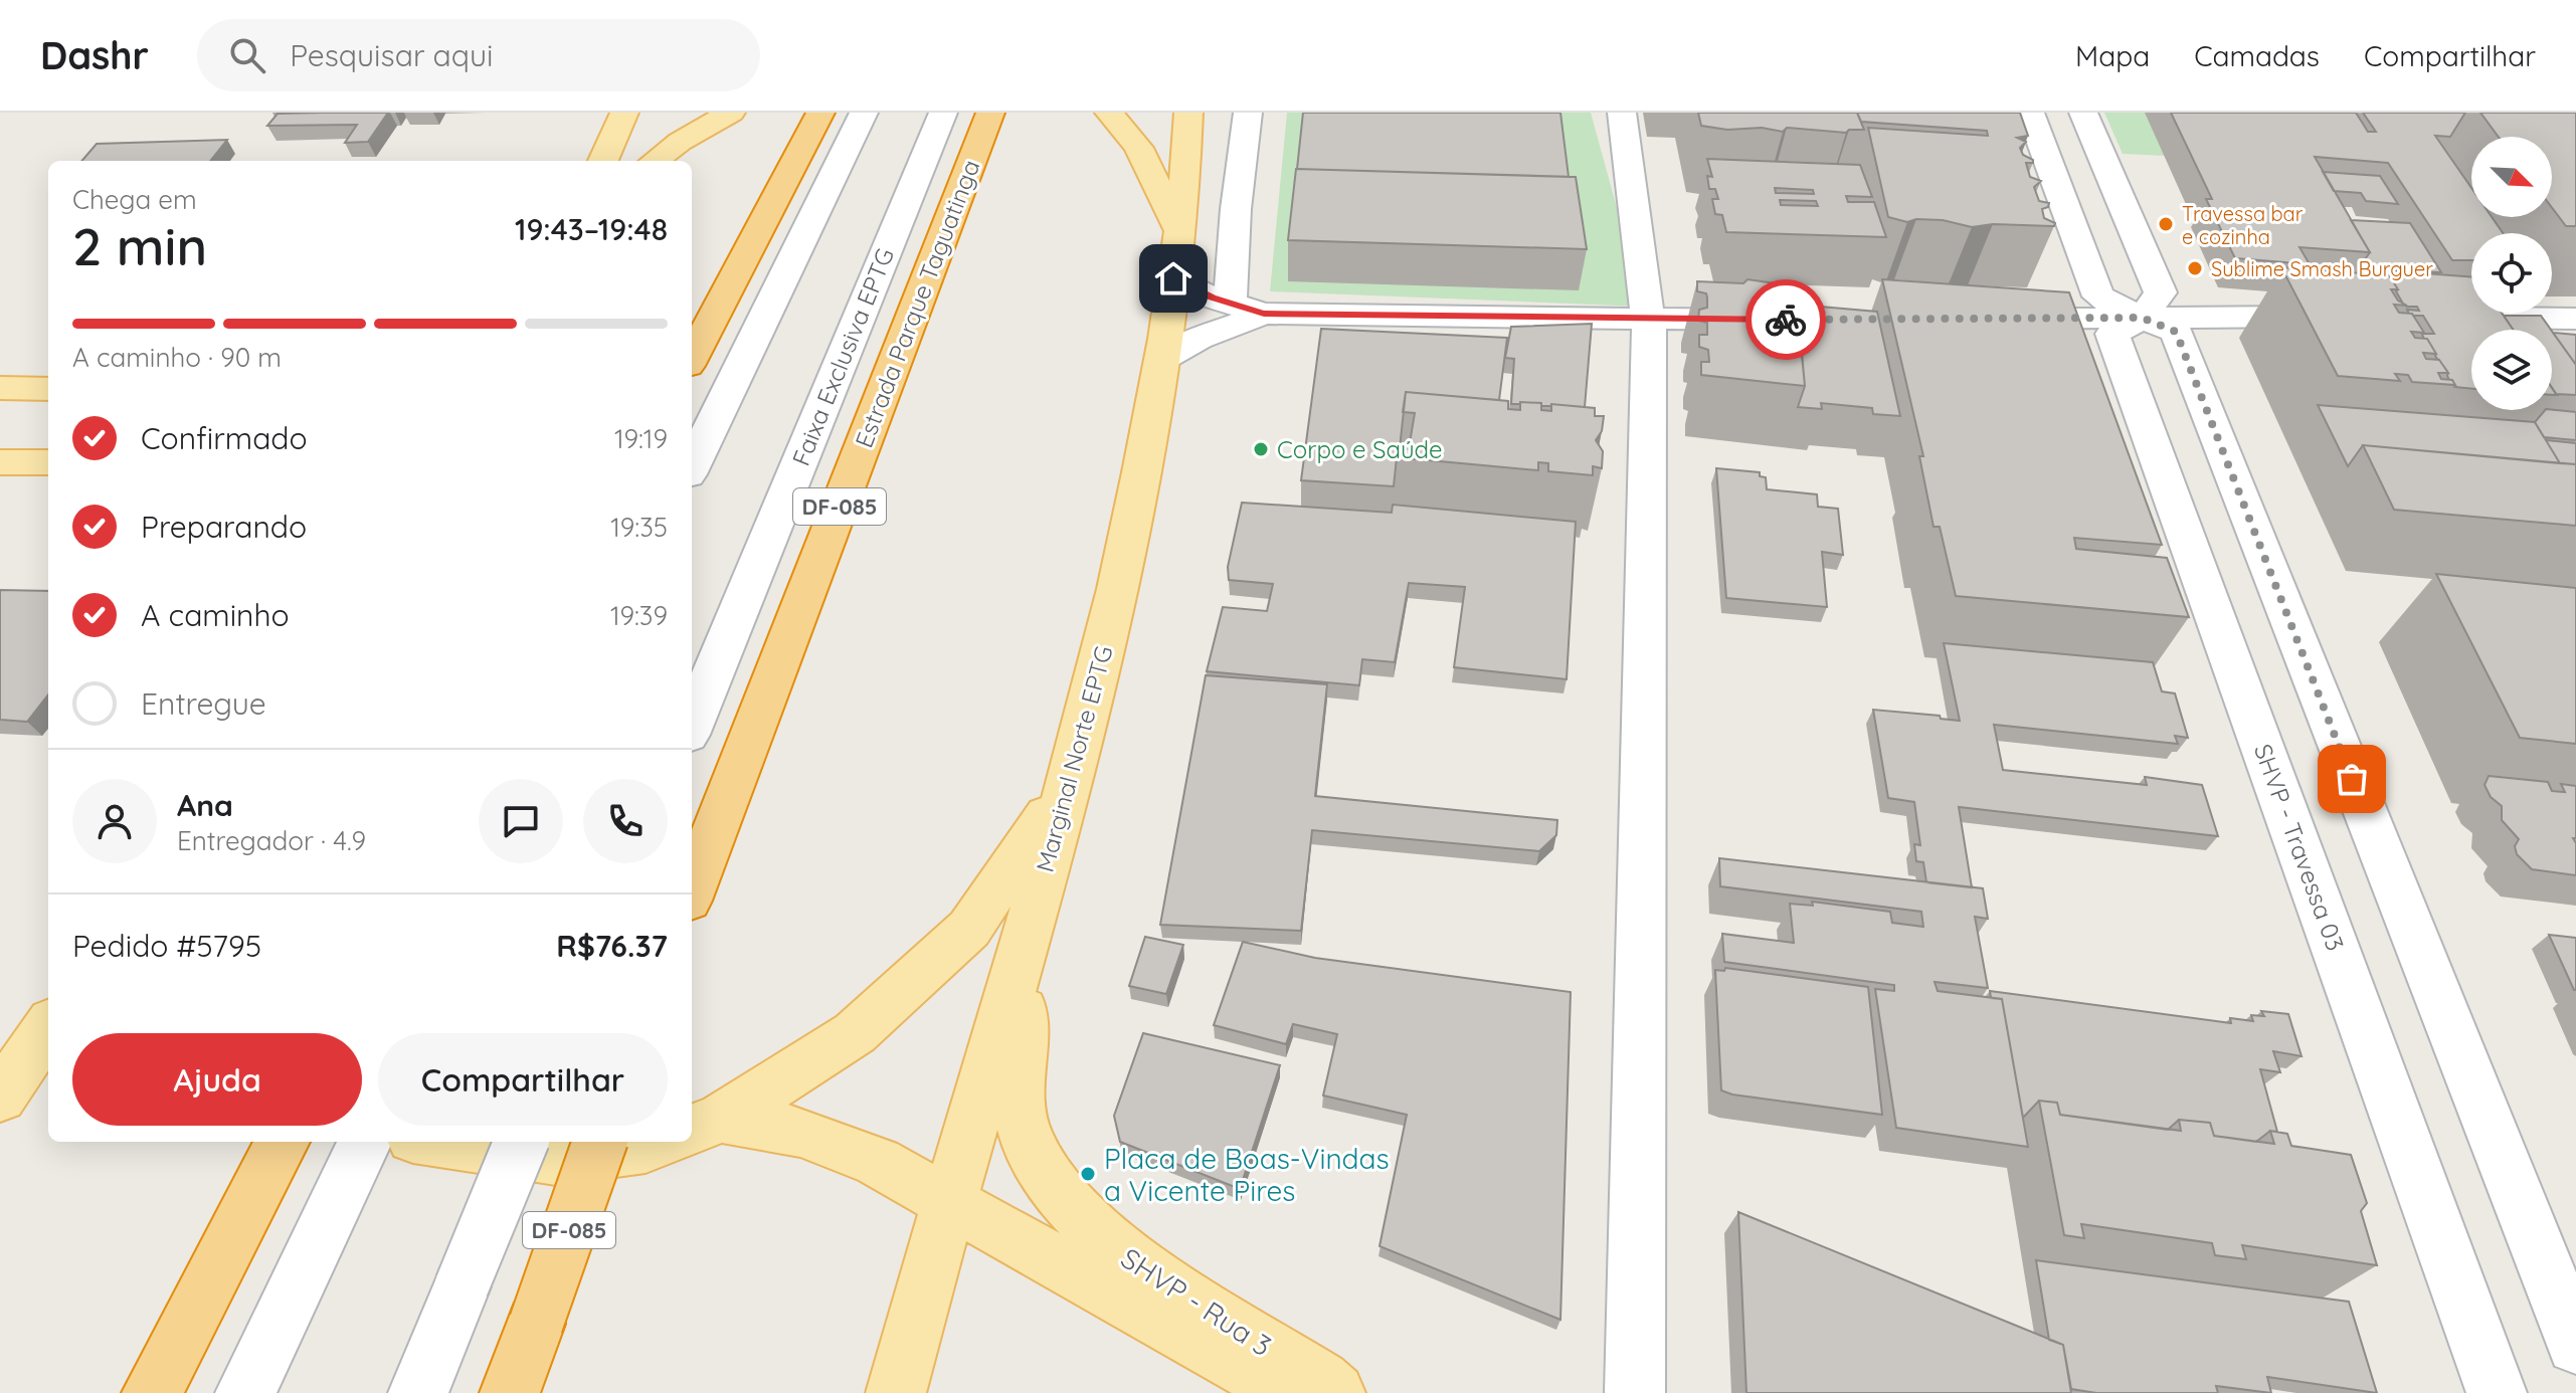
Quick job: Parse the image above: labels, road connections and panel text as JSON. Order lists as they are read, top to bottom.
{
  "streets": {
    "highway": ["Estrada Parque Taguatinga", "DF-085"],
    "main road": ["Marginal Norte EPTG", "SHVP - Rua 3"],
    "street": ["Faixa Exclusiva EPTG", "SHVP - Travessa 03"]
  },
  "crossings": [
    ["Marginal Norte EPTG", "SHVP - Rua 3"]
  ],
  "places": [
    "Travessa bar e cozinha",
    "Sublime Smash Burguer",
    "Corpo e Saúde",
    "Placa de Boas-Vindas a Vicente Pires"
  ],
  "north": "bottom right",
  "page": {
    "header": "Dashr",
    "search": "Pesquisar aqui",
    "nav": ["Mapa", "Camadas", "Compartilhar"],
    "heading": ["2 min", "Chega em", "19:43–19:48"],
    "panel": [
      "Ana",
      "Entregador · 4.9",
      "Pedido #5795",
      "R$76.37"
    ],
    "bar": "A caminho · 90 m",
    "list": [
      ["Confirmado", "19:19"],
      ["Preparando", "19:35"],
      ["A caminho", "19:39"],
      "Entregue"
    ],
    "buttons": ["Ajuda", "Compartilhar"]
  }
}
